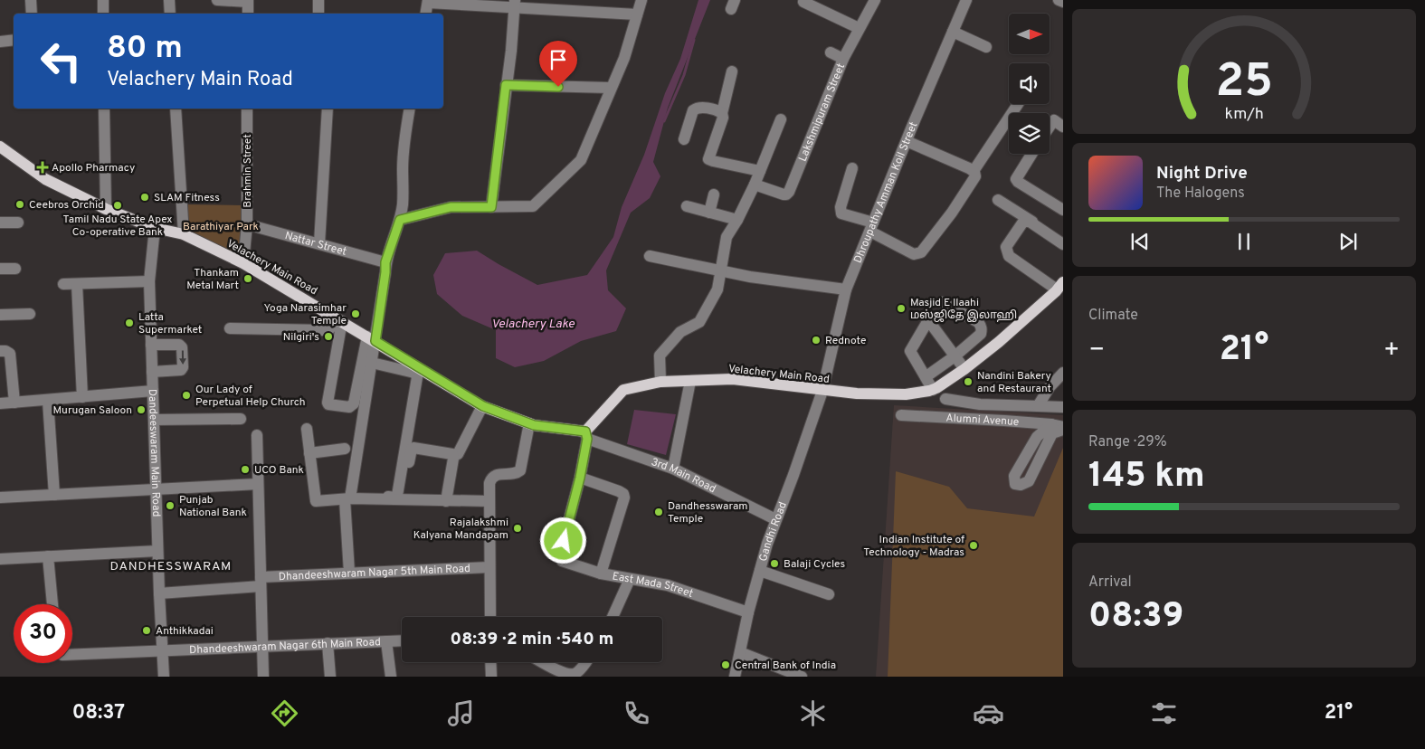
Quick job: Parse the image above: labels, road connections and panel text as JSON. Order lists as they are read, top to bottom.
{
  "streets": {
    "main road": ["Velachery Main Road"],
    "street": [
      "Lakshmipuram Street",
      "Brahmin Street",
      "Dhroupathy Amman Koil Street",
      "Nattar Street",
      "Alumni Avenue",
      "Dandeeswaram Main Road",
      "3rd Main Road",
      "Gandhi Road",
      "Dhandeeshwaram Nagar 5th Main Road",
      "East Mada Street",
      "Dhandeeshwaram Nagar 6th Main Road"
    ]
  },
  "crossings": [
    ["Brahmin Street", "Nattar Street"],
    ["Brahmin Street", "Velachery Main Road"],
    ["Dhroupathy Amman Koil Street", "Velachery Main Road"],
    ["Dhroupathy Amman Koil Street", "Gandhi Road"],
    ["Velachery Main Road", "Dandeeswaram Main Road"],
    ["Velachery Main Road", "3rd Main Road"],
    ["Velachery Main Road", "Gandhi Road"],
    ["Dandeeswaram Main Road", "Dhandeeshwaram Nagar 5th Main Road"],
    ["Dandeeswaram Main Road", "Dhandeeshwaram Nagar 6th Main Road"],
    ["3rd Main Road", "Gandhi Road"],
    ["Gandhi Road", "East Mada Street"]
  ],
  "districts": ["DANDHESSWARAM"],
  "water": ["Velachery Lake"],
  "parks": ["Barathiyar Park"],
  "places": {
    "health": ["Apollo Pharmacy"],
    "other": [
      "SLAM Fitness",
      "Ceebros Orchid",
      "Tamil Nadu State Apex Co-operative Bank",
      "Thankam Metal Mart",
      "Masjid E Ilaahi மஸ்ஜிதே இலாஹி",
      "Yoga Narasimhar Temple",
      "Latta Supermarket",
      "Nilgiri's",
      "Rednote",
      "Nandini Bakery and Restaurant",
      "Our Lady of Perpetual Help Church",
      "Murugan Saloon",
      "UCO Bank",
      "Punjab National Bank",
      "Dandhesswaram Temple",
      "Rajalakshmi Kalyana Mandapam",
      "Indian Institute of Technology - Madras",
      "Balaji Cycles",
      "Anthikkadai",
      "Central Bank of India"
    ]
  },
  "north": "right",
  "page": {
    "turn": ["80 m", "Velachery Main Road"],
    "song": ["Night Drive", "The Halogens"],
    "tile": [
      "Climate",
      ["Range · 29%", "145 km"],
      ["Arrival", "08:39"]
    ],
    "heat": ["−", "21°", "+"],
    "limit": "30",
    "trip": "08:39 · 2 min · 540 m",
    "tabs": ["08:37", "21°"],
    "gauge": ["25", "km/h"]
  }
}
